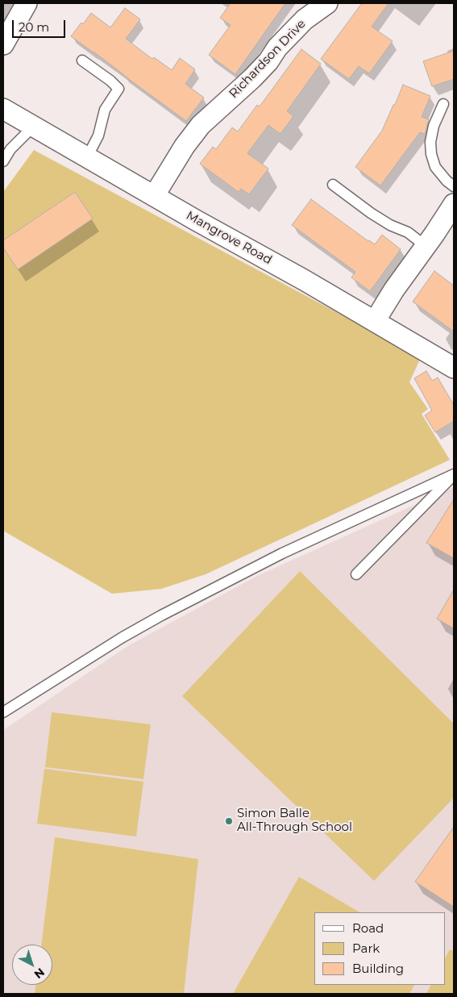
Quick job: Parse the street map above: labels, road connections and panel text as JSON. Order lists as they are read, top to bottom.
{
  "streets": {
    "street": ["Richardson Drive", "Mangrove Road"]
  },
  "crossings": [
    ["Richardson Drive", "Mangrove Road"]
  ],
  "places": ["Simon Balle All-Through School"],
  "legend": ["Road", "Park", "Building"],
  "scale_bar": "20 m",
  "north": "bottom right"
}
